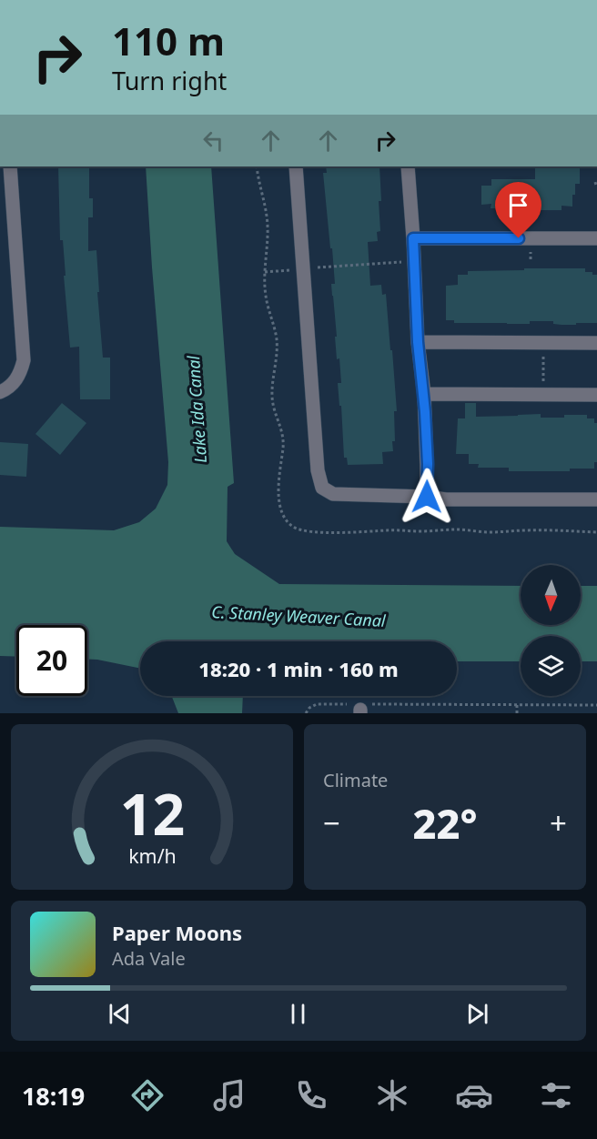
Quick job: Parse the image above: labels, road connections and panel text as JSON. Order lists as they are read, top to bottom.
{
  "water": ["Lake Ida Canal", "C. Stanley Weaver Canal"],
  "north": "bottom",
  "page": {
    "turn": ["110 m", "Turn right"],
    "limit": "20",
    "trip": "18:20 · 1 min · 160 m",
    "tile": "Climate",
    "heat": ["−", "22°", "+"],
    "song": ["Paper Moons", "Ada Vale"],
    "tabs": "18:19",
    "gauge": ["12", "km/h"]
  }
}
